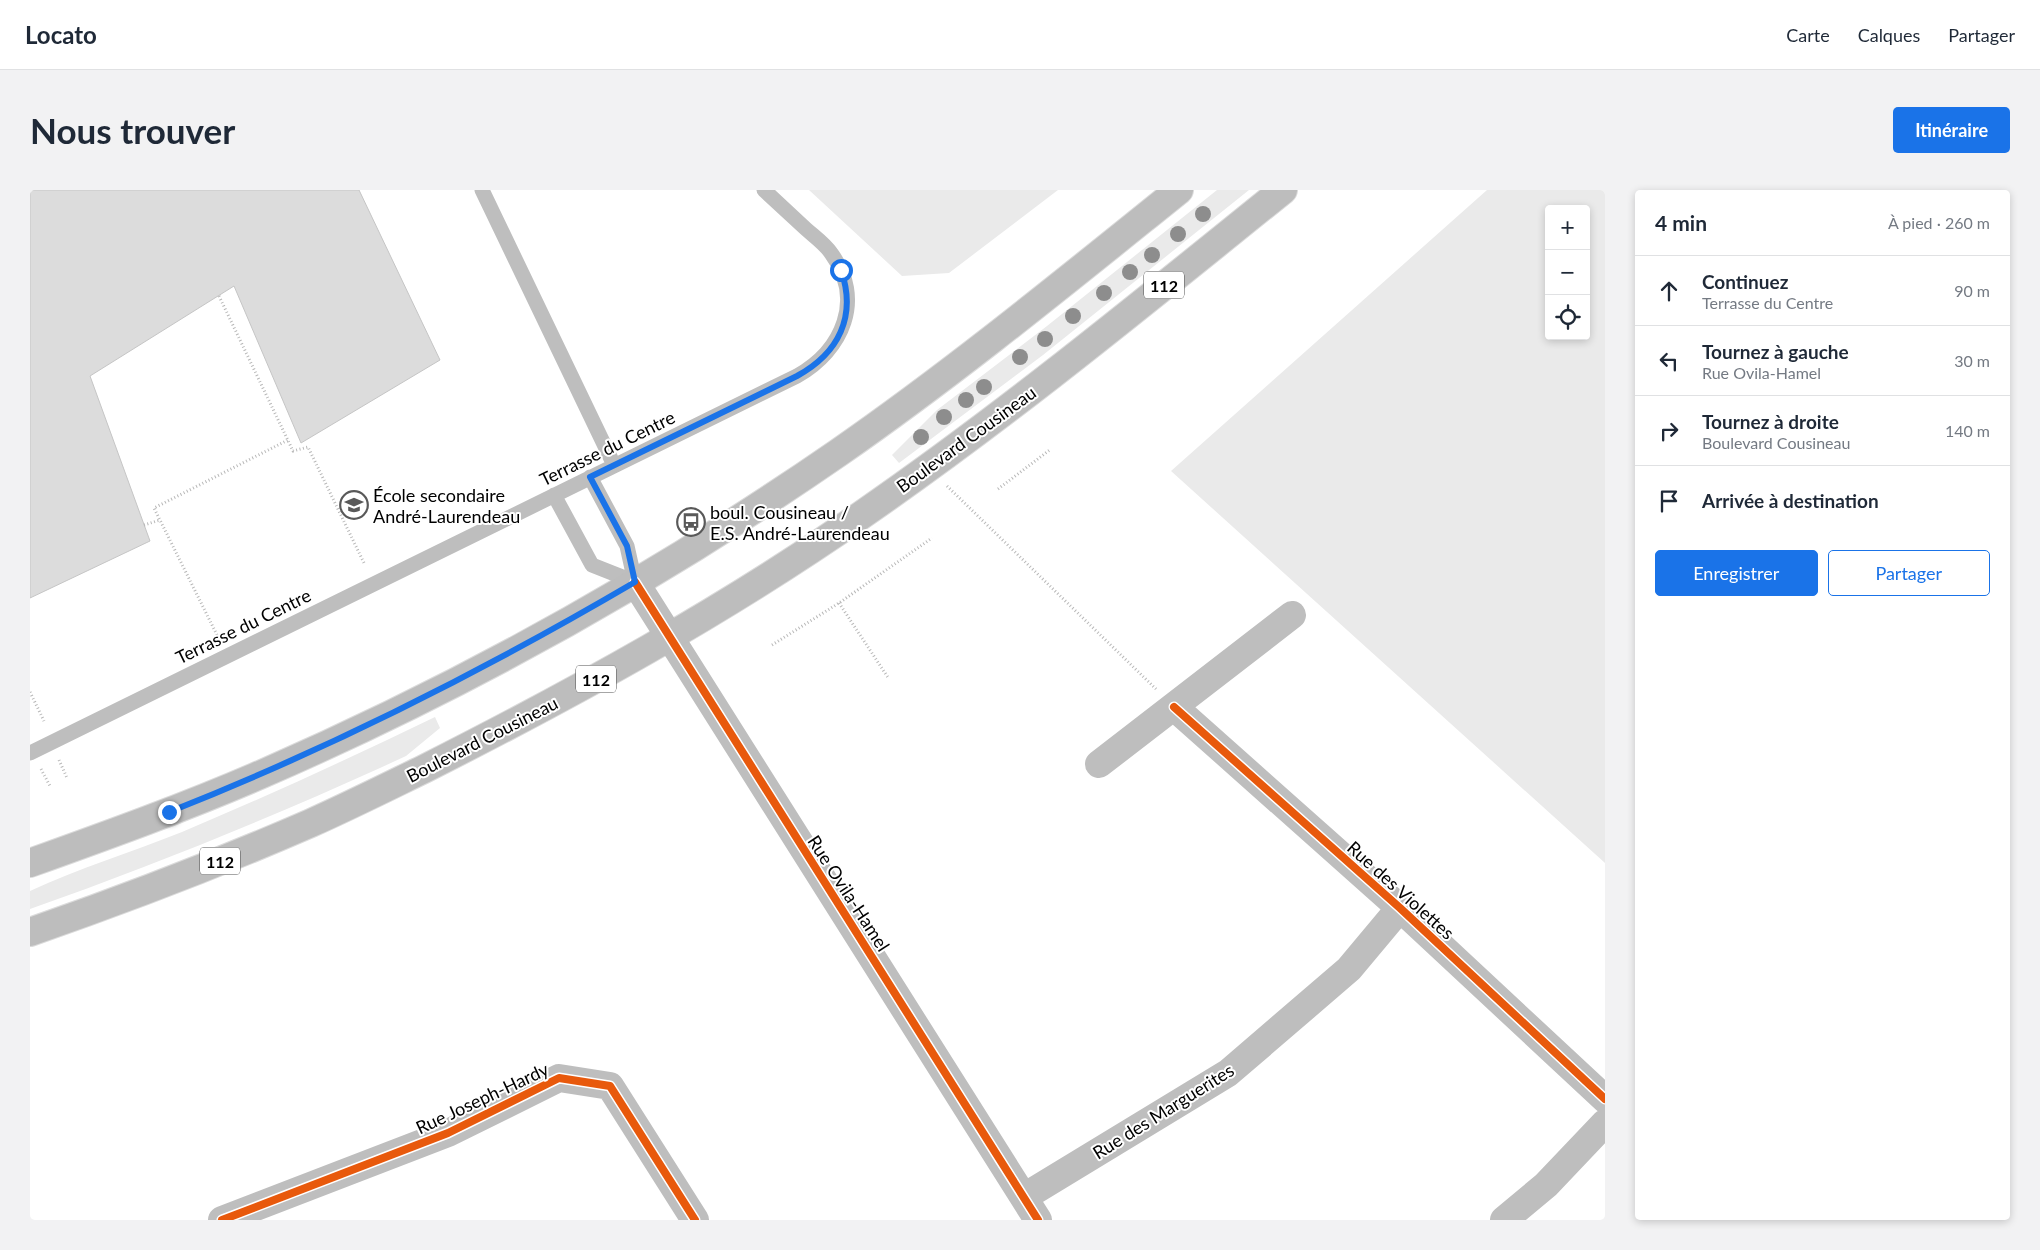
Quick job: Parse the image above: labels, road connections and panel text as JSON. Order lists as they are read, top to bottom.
{
  "streets": {
    "main road": ["112", "Boulevard Cousineau"],
    "street": [
      "Rue des Violettes",
      "Rue Ovila-Hamel",
      "Rue Joseph-Hardy",
      "Rue des Marguerites"
    ],
    "lane": ["Terrasse du Centre"]
  },
  "crossings": [
    ["Boulevard Cousineau", "Rue Ovila-Hamel"],
    ["Terrasse du Centre", "Rue Ovila-Hamel"],
    ["Rue des Violettes", "Rue des Marguerites"],
    ["Rue Ovila-Hamel", "Rue des Marguerites"]
  ],
  "places": {
    "school or university": ["École secondaire André-Laurendeau"],
    "bus stop": ["boul. Cousineau / E.S. André-Laurendeau"]
  },
  "page": {
    "header": "Locato",
    "nav": ["Carte", "Calques", "Partager"],
    "buttons": [
      "Itinéraire",
      ["Enregistrer", "Partager"]
    ],
    "title": "Nous trouver",
    "heading": ["4 min", "À pied · 260 m"],
    "map_buttons": ["+", "−"],
    "list": [
      ["Continuez", "Terrasse du Centre", "90 m"],
      ["Tournez à gauche", "Rue Ovila-Hamel", "30 m"],
      ["Tournez à droite", "Boulevard Cousineau", "140 m"],
      "Arrivée à destination"
    ]
  }
}
